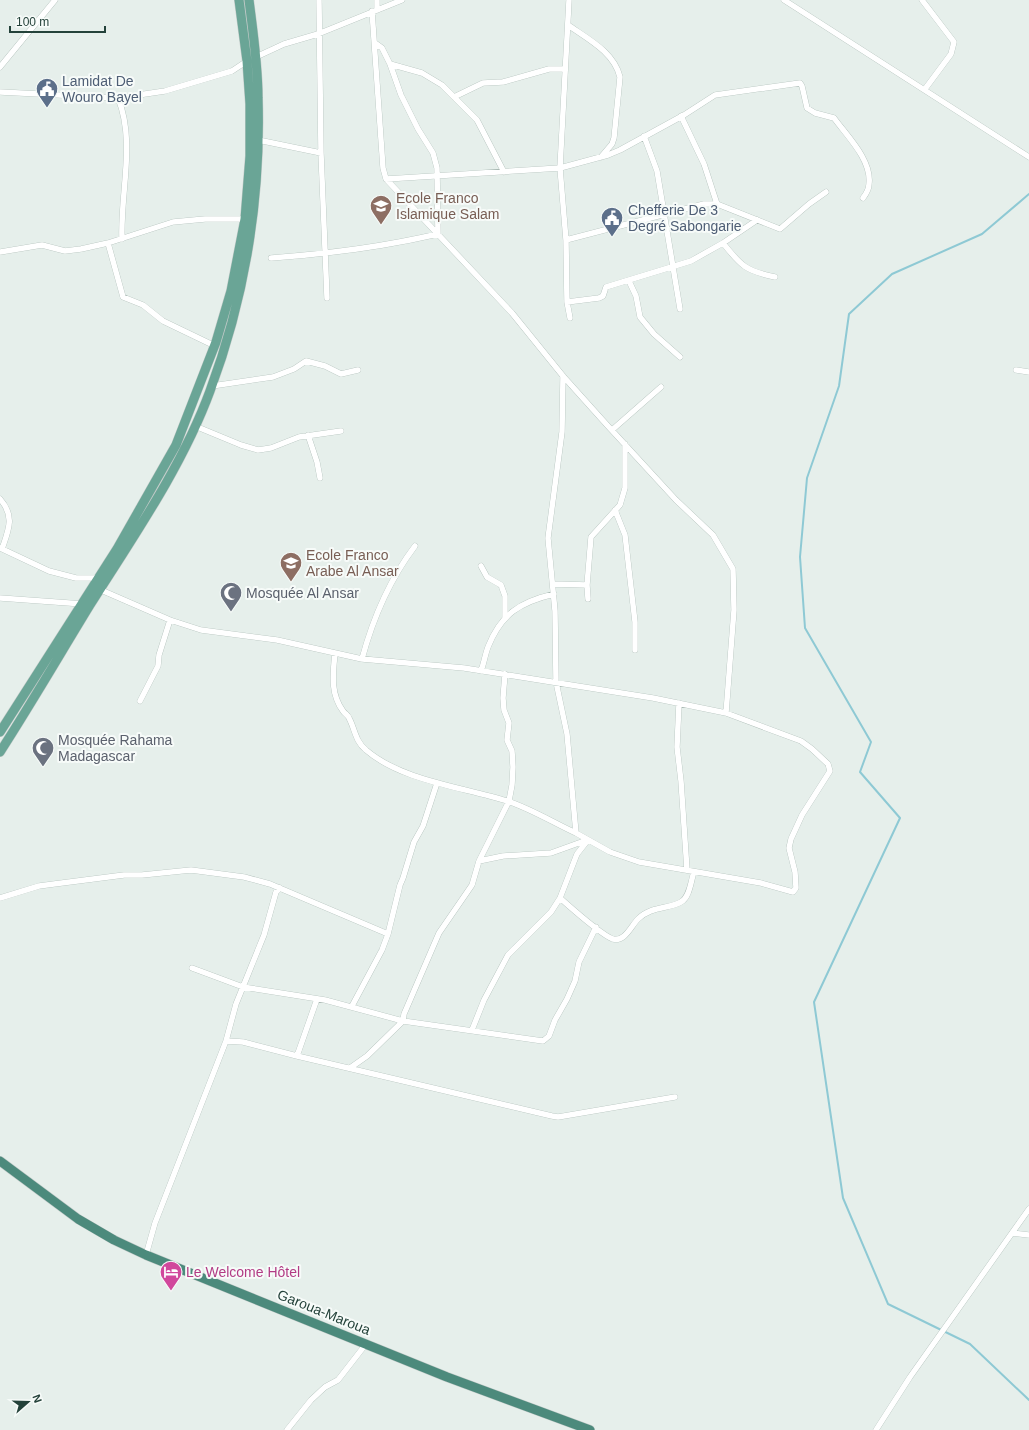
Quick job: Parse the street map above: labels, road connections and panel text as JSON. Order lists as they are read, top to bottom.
{
  "streets": {
    "highway": ["Garoua-Maroua"]
  },
  "places": {
    "public building": ["Lamidat De Wouro Bayel", "Chefferie De 3 Degré Sabongarie"],
    "school or university": ["Ecole Franco Islamique Salam", "Ecole Franco Arabe Al Ansar"],
    "mosque": ["Mosquée Al Ansar", "Mosquée Rahama Madagascar"],
    "hotel": ["Le Welcome Hôtel"]
  },
  "scale_bar": "100 m",
  "north": "right"
}
